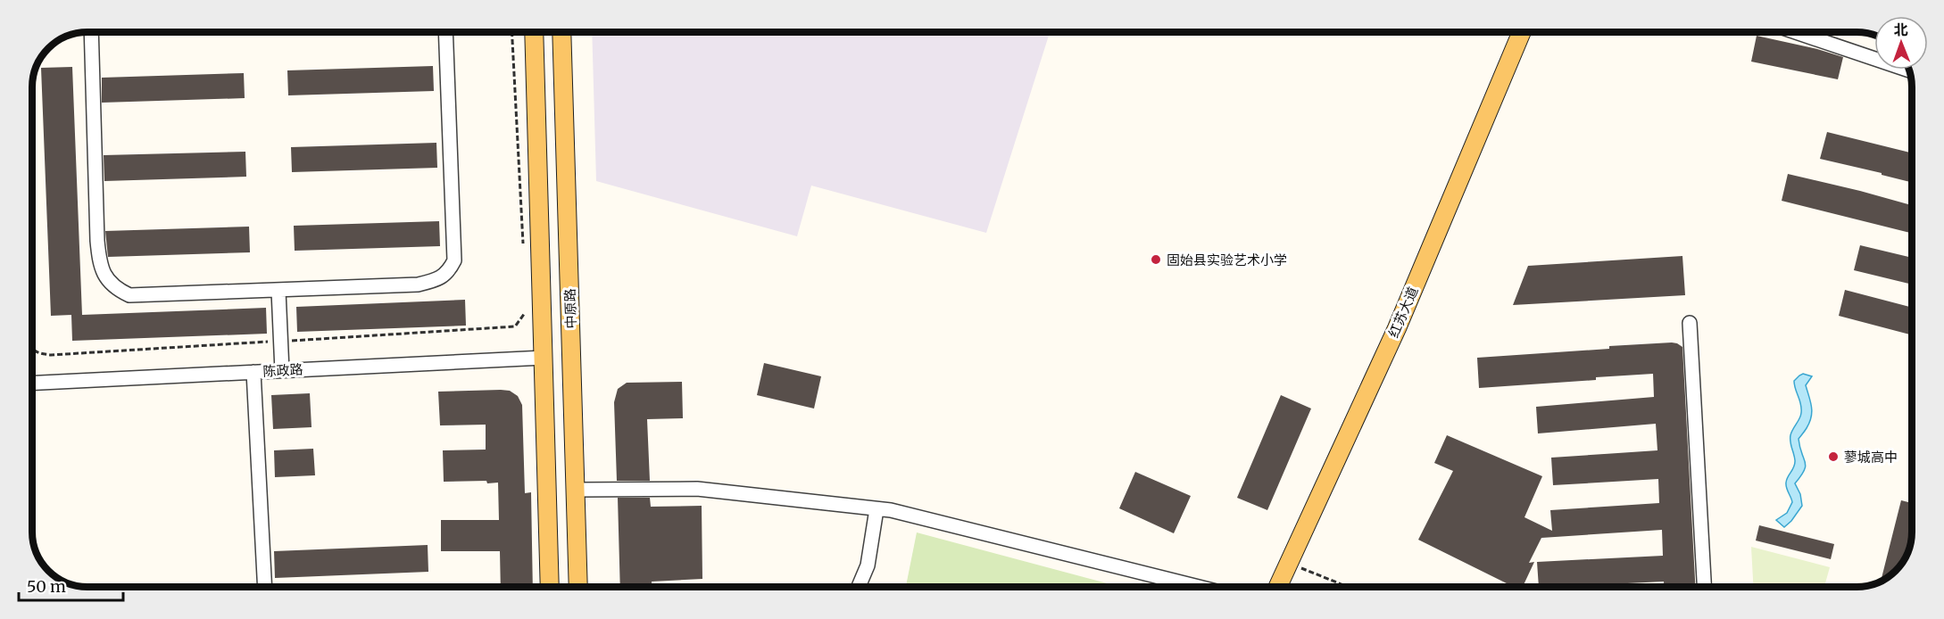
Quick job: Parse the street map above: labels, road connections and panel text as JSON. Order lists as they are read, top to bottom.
{
  "streets": {
    "main road": ["中原路", "红苏大道"],
    "street": ["陈政路"]
  },
  "places": ["固始县实验艺术小学", "蓼城高中"],
  "scale_bar": "50 m",
  "north": "top"
}
